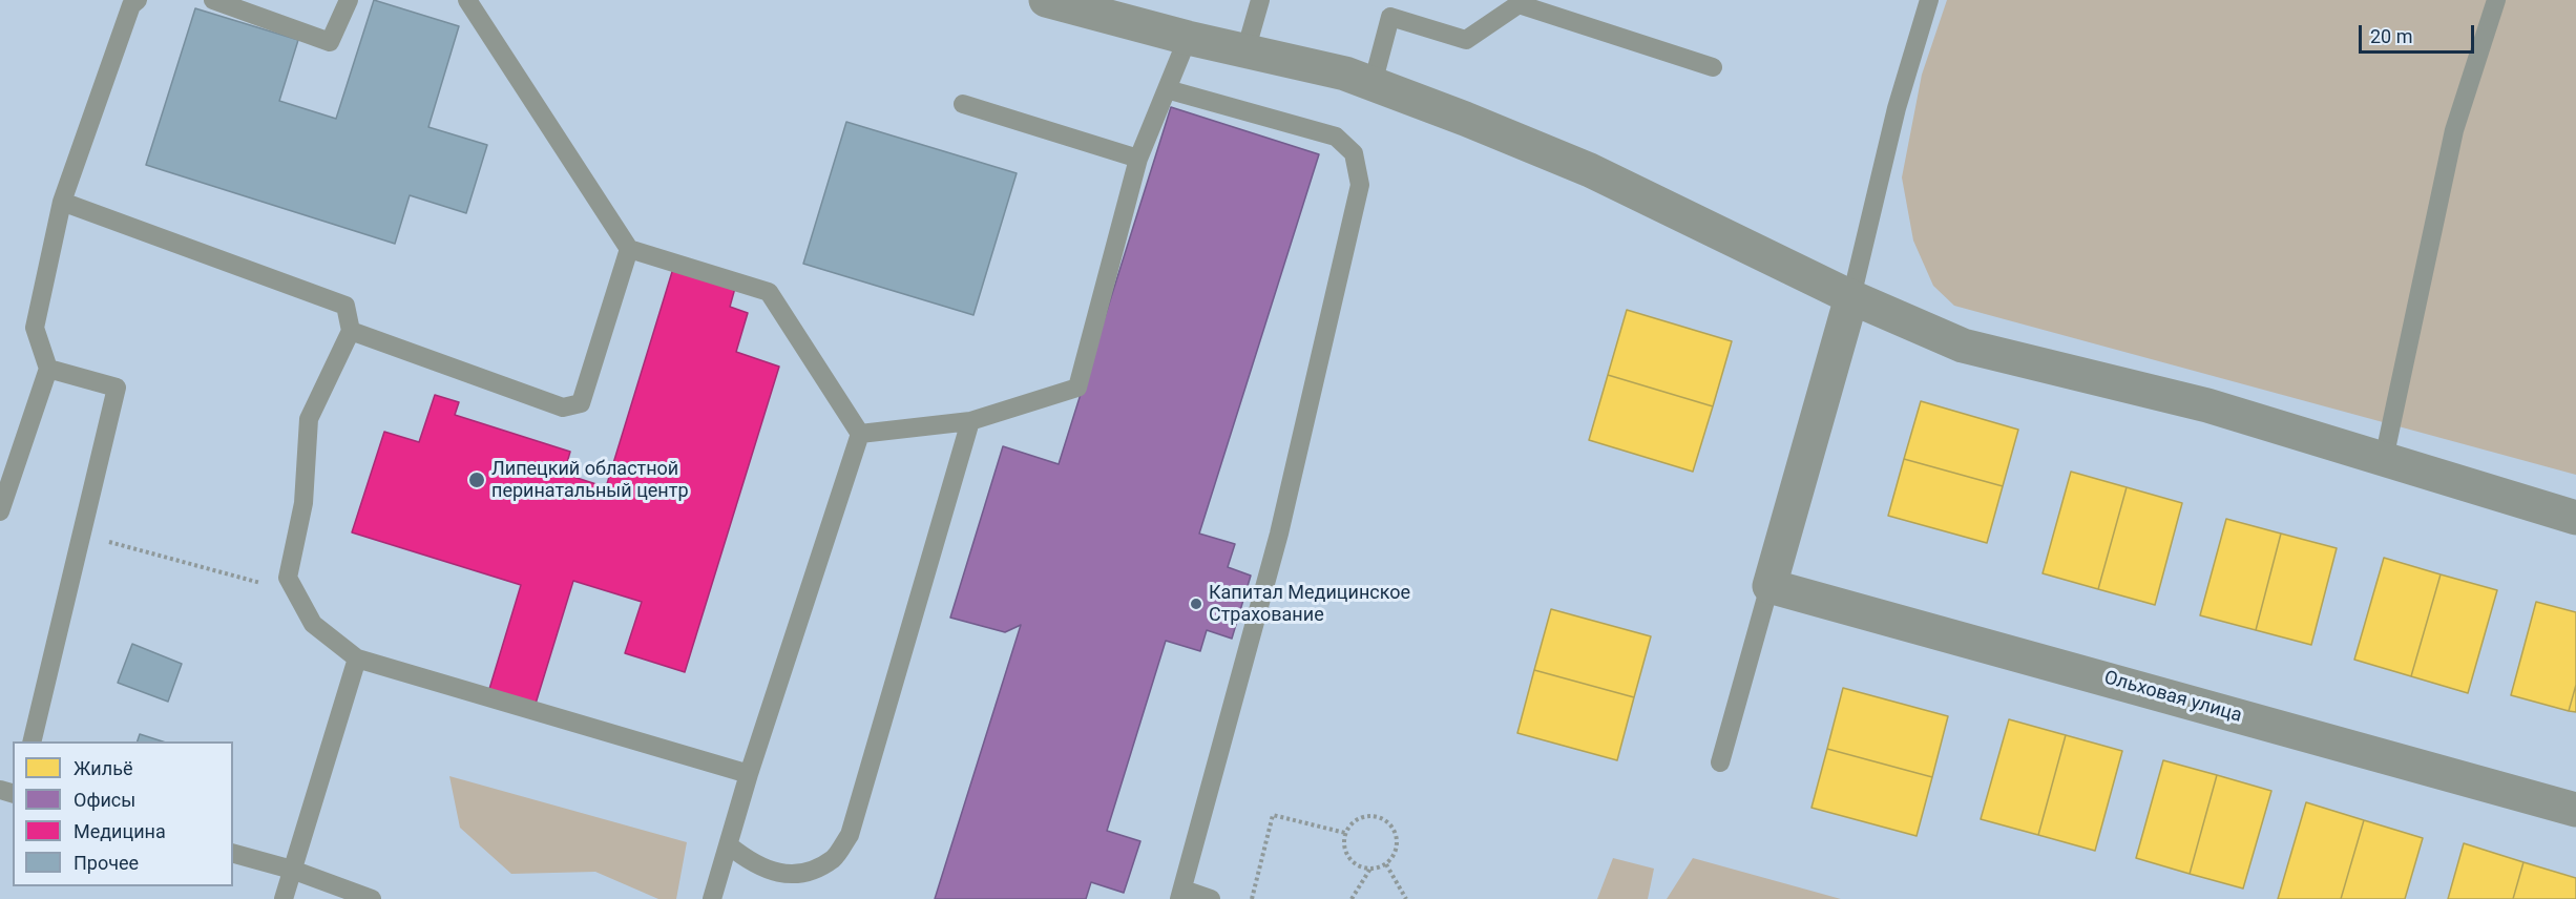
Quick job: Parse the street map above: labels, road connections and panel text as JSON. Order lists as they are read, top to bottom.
{
  "streets": {
    "street": ["Ольховая улица"]
  },
  "places": ["Липецкий областной перинатальный центр", "Капитал Медицинское Страхование"],
  "legend": [
    "Жильё",
    "Офисы",
    "Медицина",
    "Прочее"
  ],
  "scale_bar": "20 m"
}
